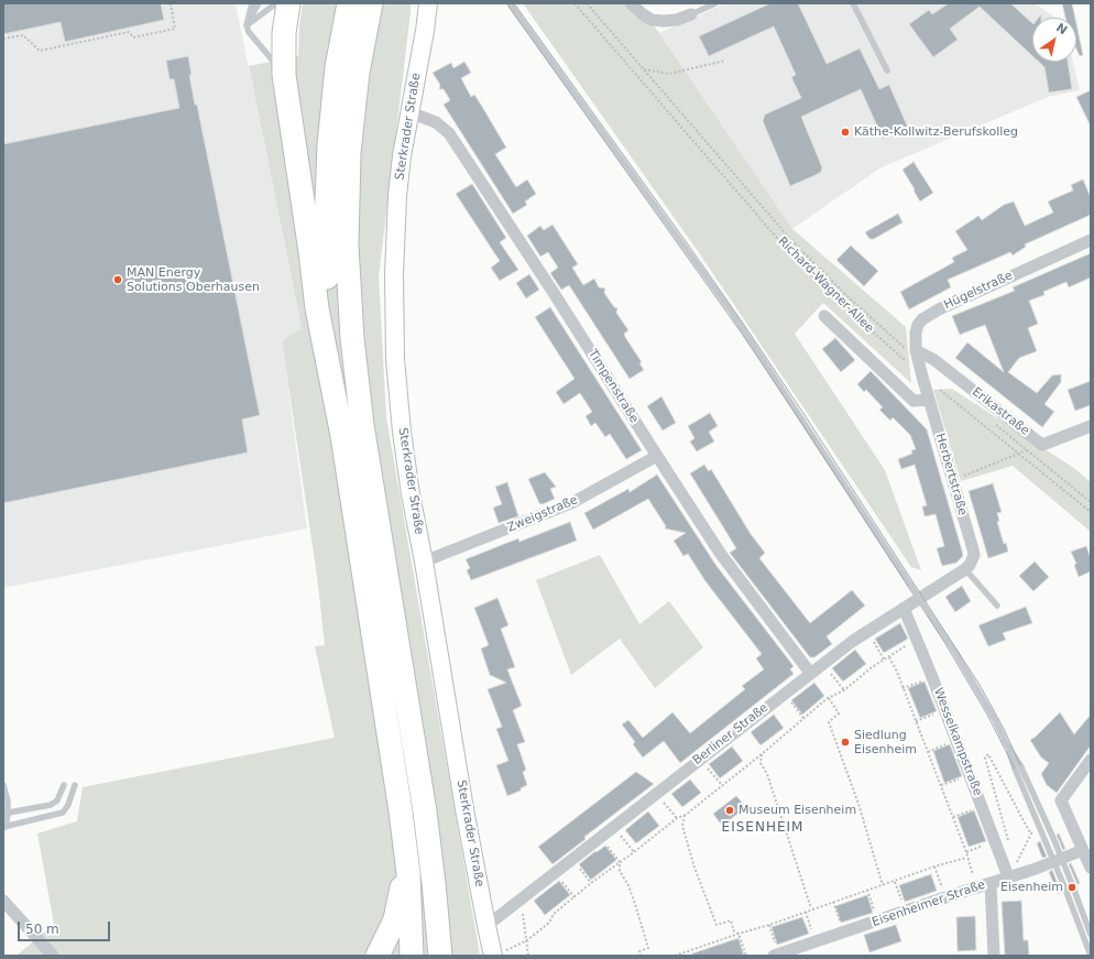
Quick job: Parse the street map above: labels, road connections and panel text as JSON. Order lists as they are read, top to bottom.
{
  "streets": {
    "street": [
      "Sterkrader Straße",
      "Hügelstraße",
      "Timpenstraße",
      "Erikastraße",
      "Herbertstraße",
      "Zweigstraße",
      "Berliner Straße",
      "Wesselkampstraße",
      "Eisenheimer Straße"
    ],
    "path": ["Richard-Wagner-Allee"]
  },
  "crossings": [
    ["Sterkrader Straße", "Timpenstraße"],
    ["Sterkrader Straße", "Zweigstraße"],
    ["Sterkrader Straße", "Berliner Straße"],
    ["Richard-Wagner-Allee", "Hügelstraße"],
    ["Richard-Wagner-Allee", "Herbertstraße"],
    ["Hügelstraße", "Erikastraße"],
    ["Hügelstraße", "Herbertstraße"],
    ["Timpenstraße", "Zweigstraße"],
    ["Timpenstraße", "Berliner Straße"],
    ["Herbertstraße", "Berliner Straße"],
    ["Berliner Straße", "Wesselkampstraße"],
    ["Wesselkampstraße", "Eisenheimer Straße"]
  ],
  "districts": ["EISENHEIM"],
  "places": [
    "Käthe-Kollwitz-Berufskolleg",
    "MAN Energy Solutions Oberhausen",
    "Siedlung Eisenheim",
    "Museum Eisenheim",
    "Eisenheim"
  ],
  "scale_bar": "50 m",
  "north": "top right"
}
